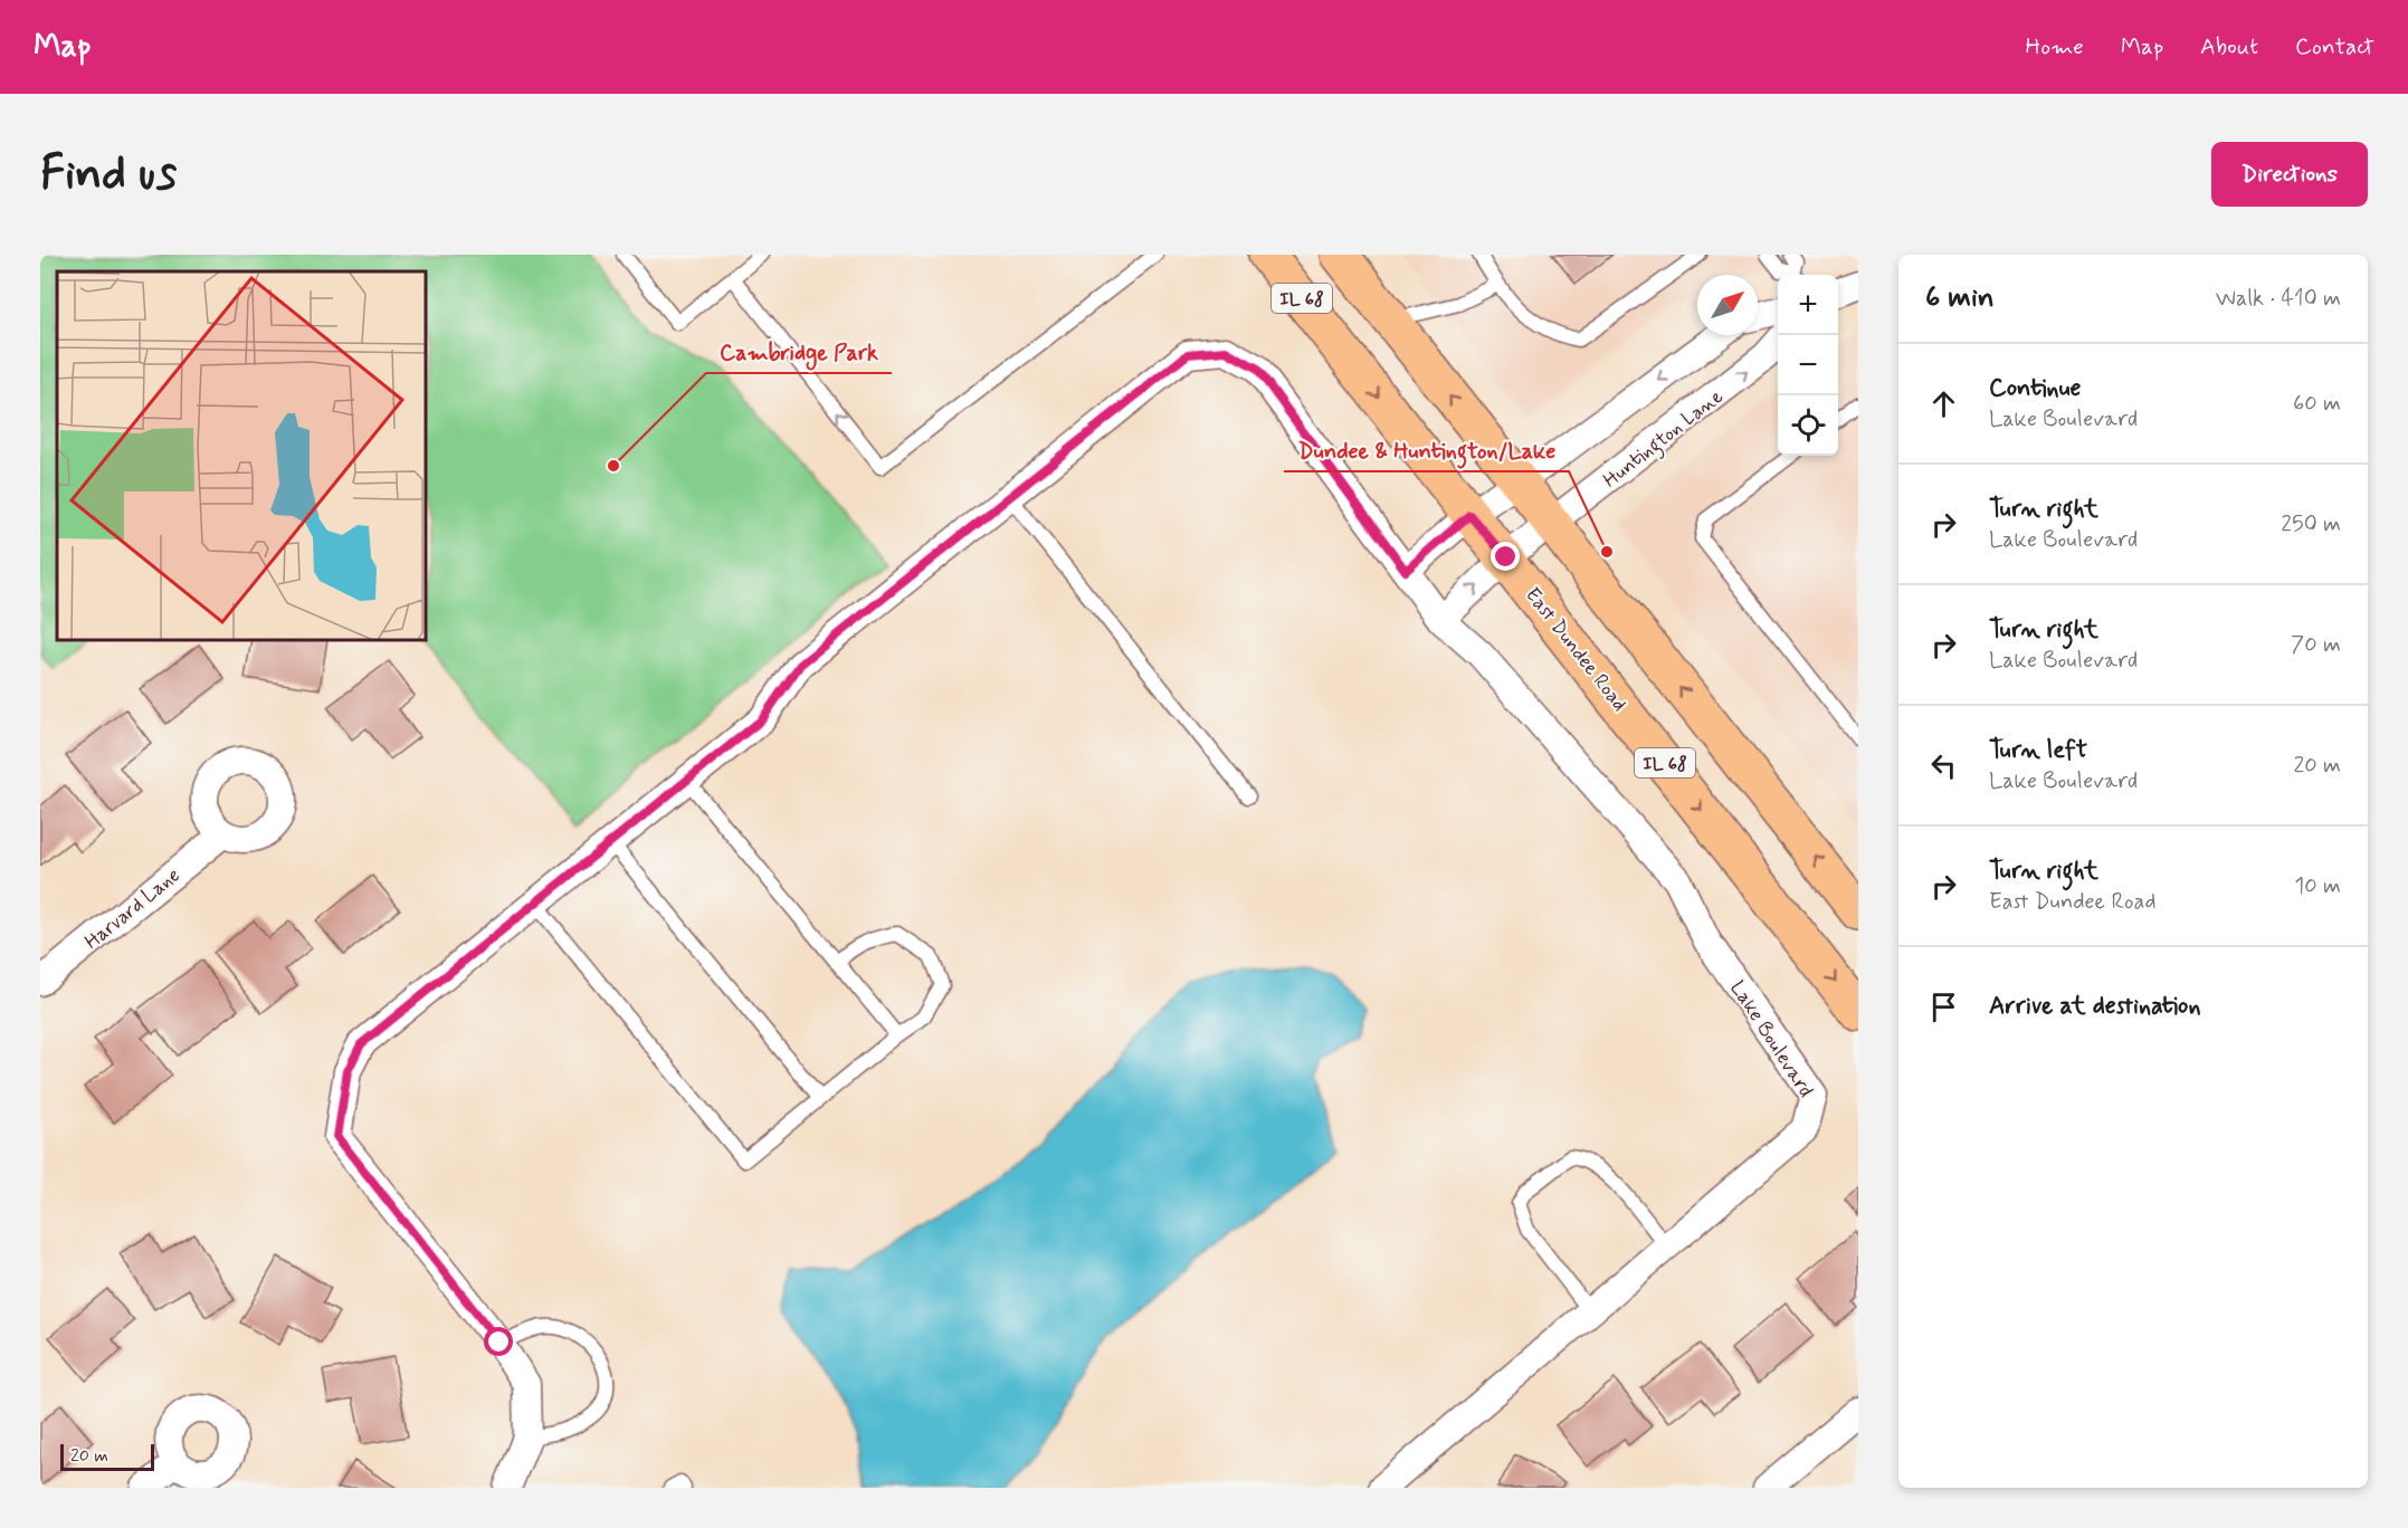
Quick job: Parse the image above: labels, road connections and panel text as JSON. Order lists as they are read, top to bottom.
{
  "streets": {
    "main road": ["IL 68", "East Dundee Road"],
    "street": ["Huntington Lane", "Harvard Lane", "Lake Boulevard"]
  },
  "crossings": [
    ["IL 68", "Huntington Lane"],
    ["Huntington Lane", "East Dundee Road"]
  ],
  "places": ["Cambridge Park", "Dundee & Huntington/Lake"],
  "scale_bar": "20 m",
  "north": "top right",
  "page": {
    "header": "Map",
    "nav": [
      "Home",
      "Map",
      "About",
      "Contact"
    ],
    "buttons": "Directions",
    "title": "Find us",
    "heading": ["6 min", "Walk · 410 m"],
    "map_buttons": ["+", "−"],
    "list": [
      ["Continue", "Lake Boulevard", "60 m"],
      ["Turn right", "Lake Boulevard", "250 m"],
      ["Turn right", "Lake Boulevard", "70 m"],
      ["Turn left", "Lake Boulevard", "20 m"],
      ["Turn right", "East Dundee Road", "10 m"],
      "Arrive at destination"
    ],
    "scale": "20 m"
  }
}
